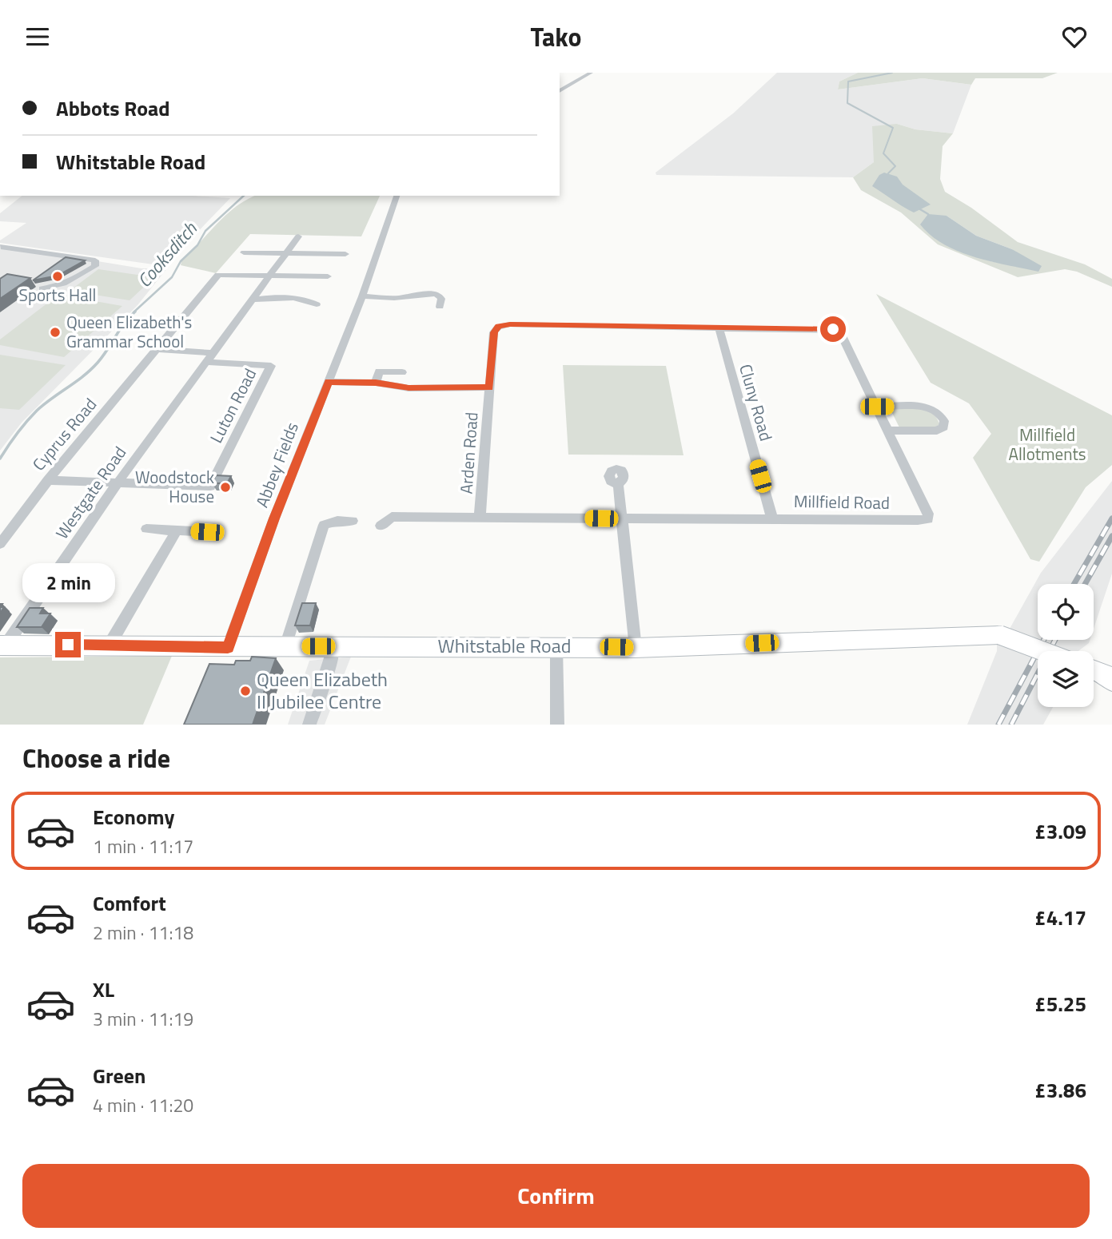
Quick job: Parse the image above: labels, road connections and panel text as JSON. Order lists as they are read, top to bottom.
{
  "streets": {
    "main road": ["Whitstable Road"],
    "street": [
      "Cluny Road",
      "Luton Road",
      "Cyprus Road",
      "Arden Road",
      "Abbey Fields",
      "Westgate Road",
      "Millfield Road"
    ]
  },
  "crossings": [
    ["Cluny Road", "Arden Road"],
    ["Cluny Road", "Millfield Road"],
    ["Luton Road", "Westgate Road"],
    ["Cyprus Road", "Westgate Road"],
    ["Arden Road", "Millfield Road"],
    ["Abbey Fields", "Whitstable Road"],
    ["Westgate Road", "Whitstable Road"]
  ],
  "water": ["Cooksditch"],
  "parks": ["Millfield Allotments"],
  "places": [
    "Sports Hall",
    "Queen Elizabeth's Grammar School",
    "Woodstock House",
    "Queen Elizabeth II Jubilee Centre"
  ],
  "page": {
    "header": "Tako",
    "banner": ["Abbots Road", "Whitstable Road"],
    "bubble": "2 min",
    "heading": "Choose a ride",
    "list": [
      {
        "name": "Economy",
        "note": "1 min · 11:17",
        "value": "£3.09"
      },
      {
        "name": "Comfort",
        "note": "2 min · 11:18",
        "value": "£4.17"
      },
      {
        "name": "XL",
        "note": "3 min · 11:19",
        "value": "£5.25"
      },
      {
        "name": "Green",
        "note": "4 min · 11:20",
        "value": "£3.86"
      }
    ],
    "buttons": "Confirm"
  }
}
